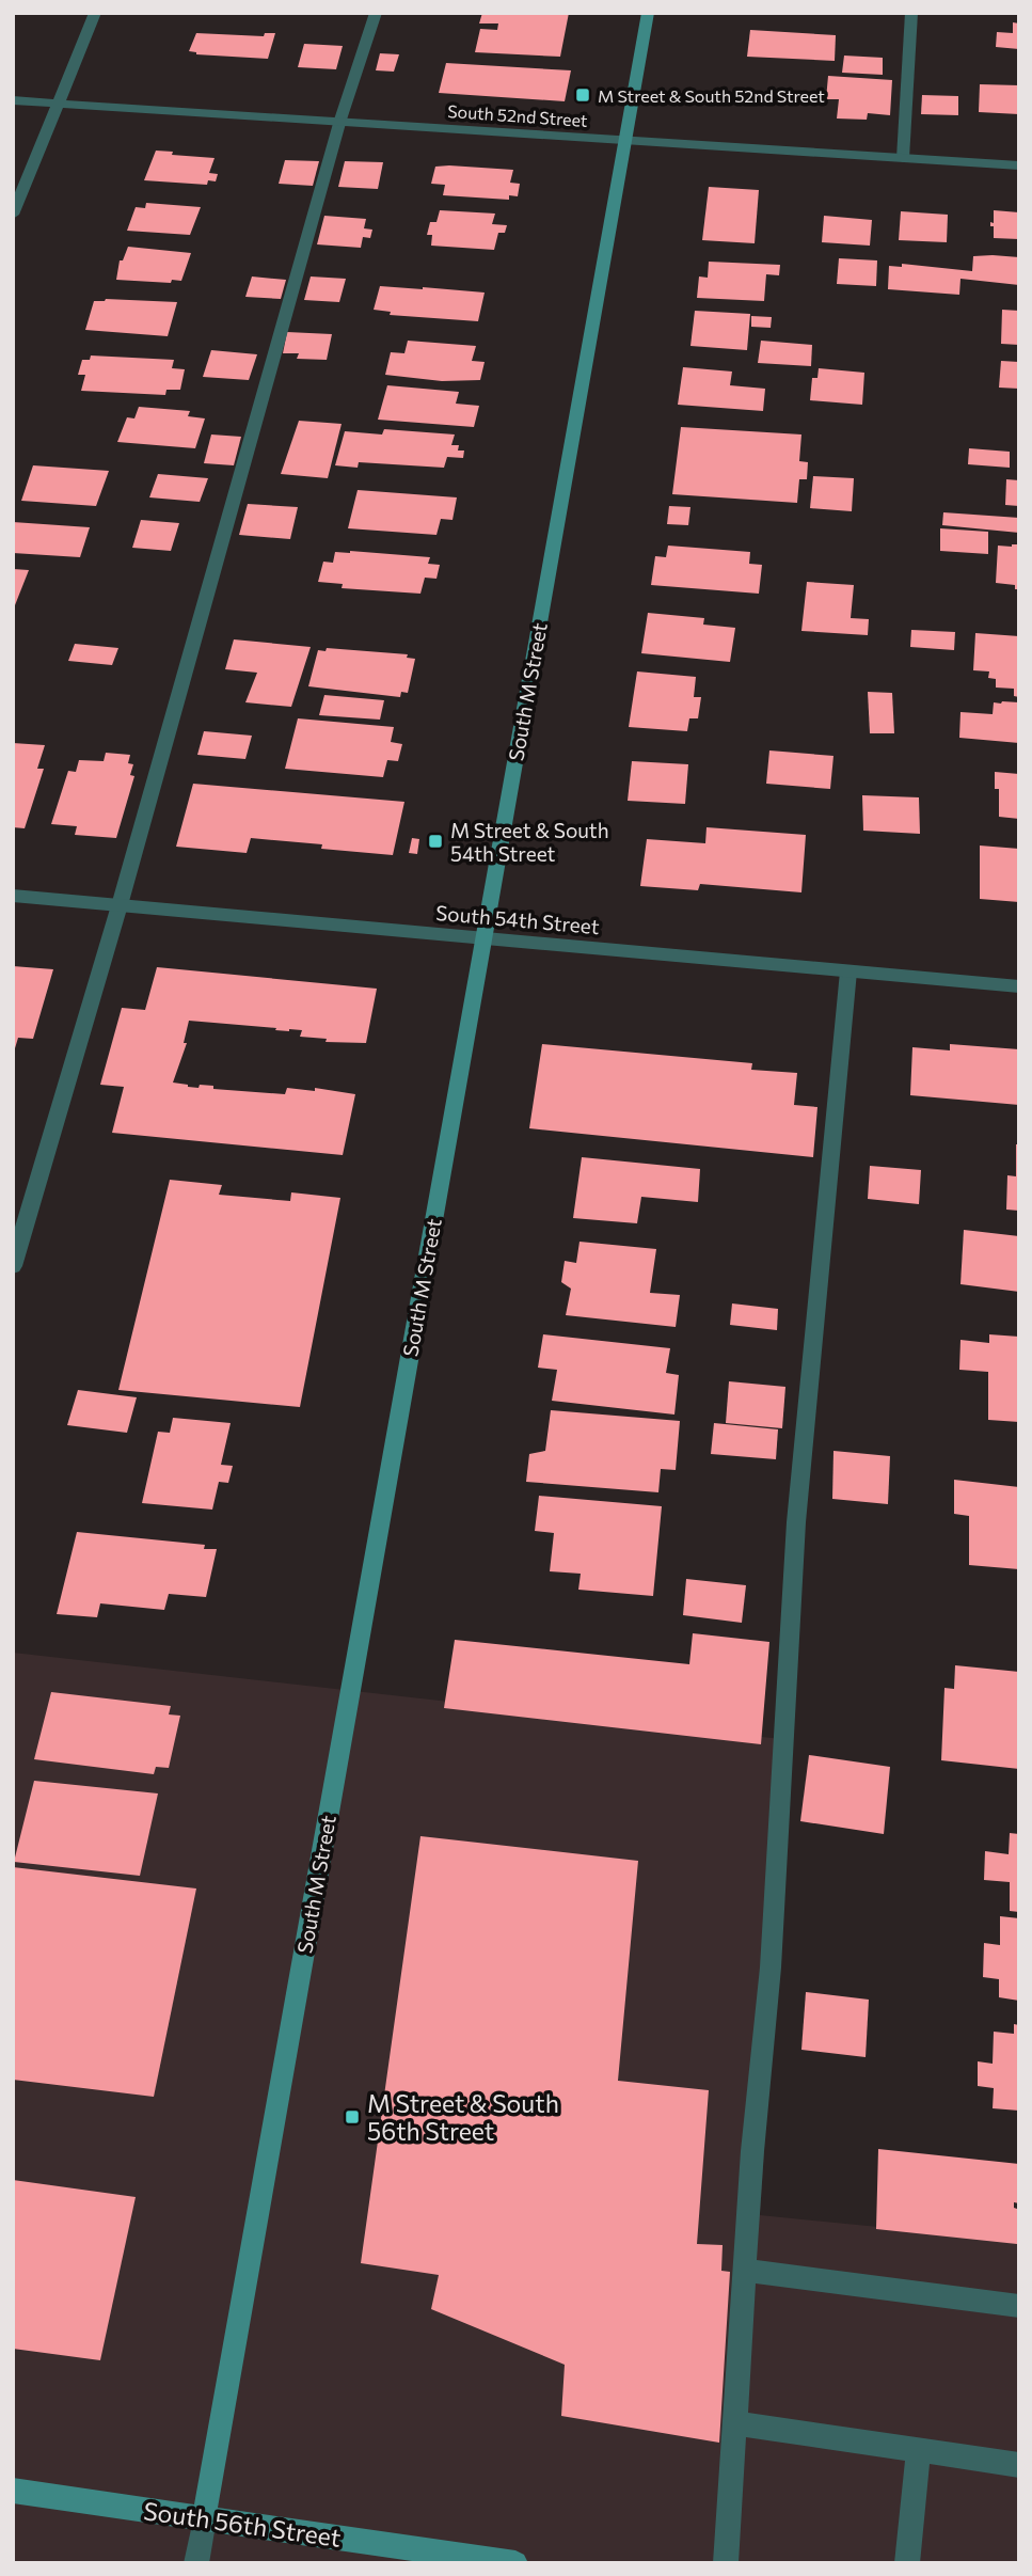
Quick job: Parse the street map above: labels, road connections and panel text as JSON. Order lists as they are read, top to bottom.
{
  "streets": {
    "street": [
      "South 52nd Street",
      "South M Street",
      "South 54th Street",
      "South 56th Street"
    ]
  },
  "crossings": [
    ["South 52nd Street", "South M Street"],
    ["South M Street", "South 54th Street"],
    ["South M Street", "South 56th Street"]
  ],
  "places": {
    "transit": ["M Street & South 52nd Street", "M Street & South 54th Street", "M Street & South 56th Street"]
  }
}
